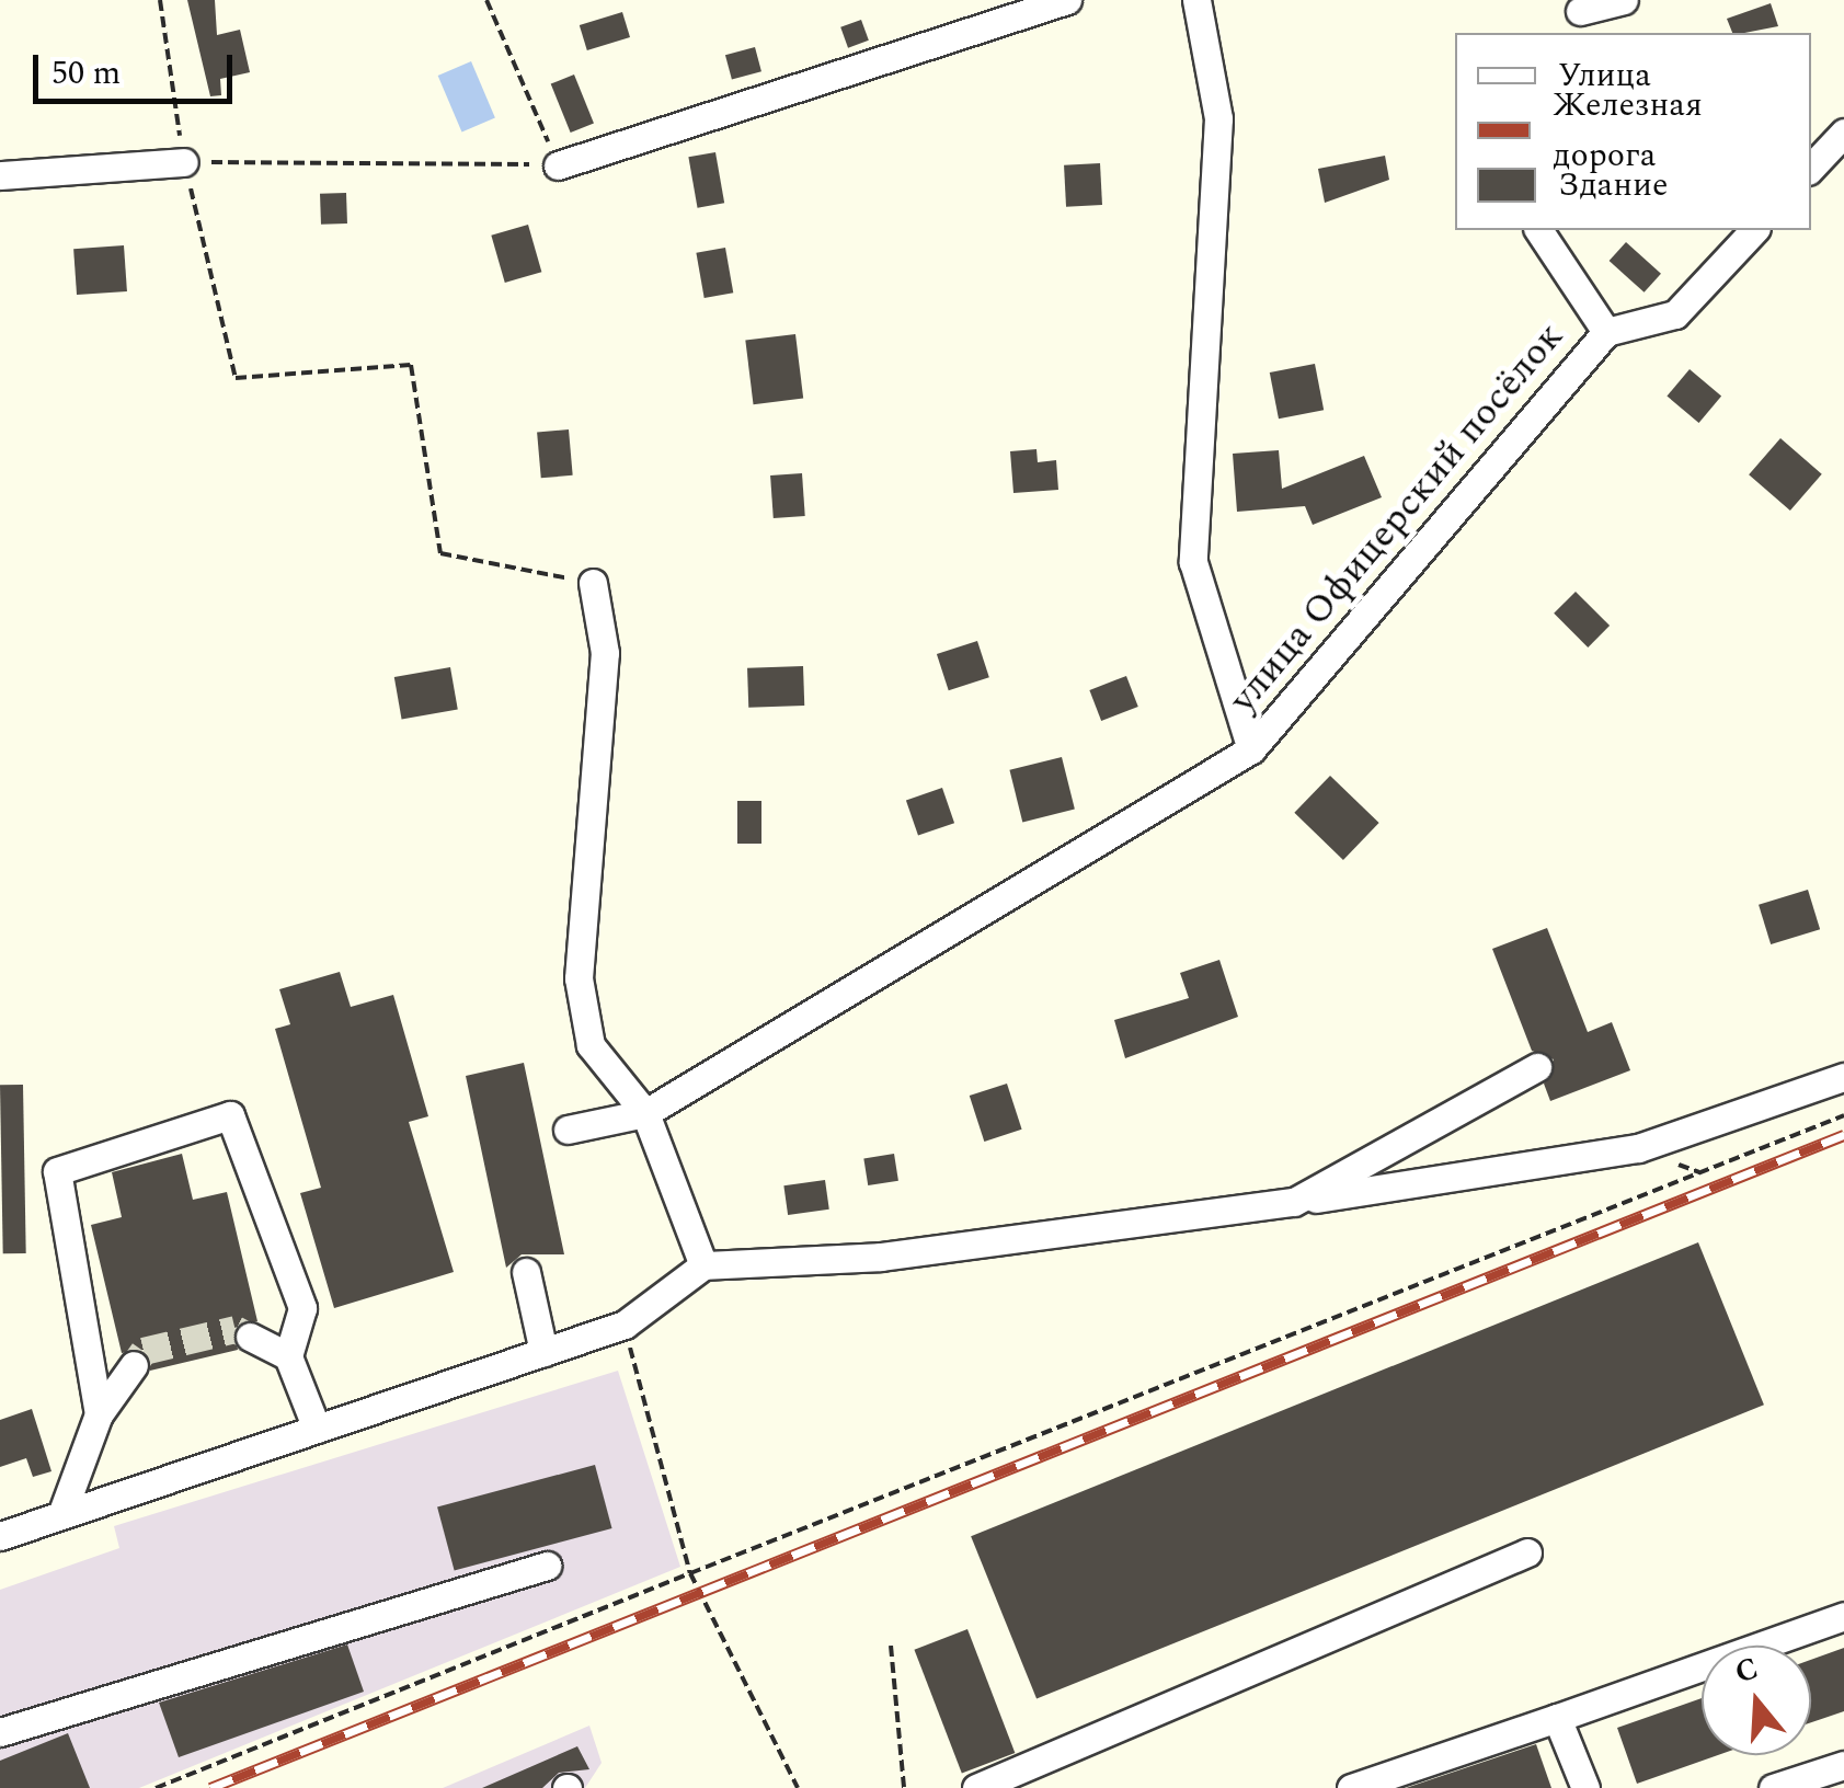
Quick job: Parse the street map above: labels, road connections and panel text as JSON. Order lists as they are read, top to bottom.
{
  "streets": {
    "street": ["улица Офицерский посёлок"]
  },
  "legend": ["Улица", "Железная дорога", "Здание"],
  "scale_bar": "50 m",
  "north": "top"
}
